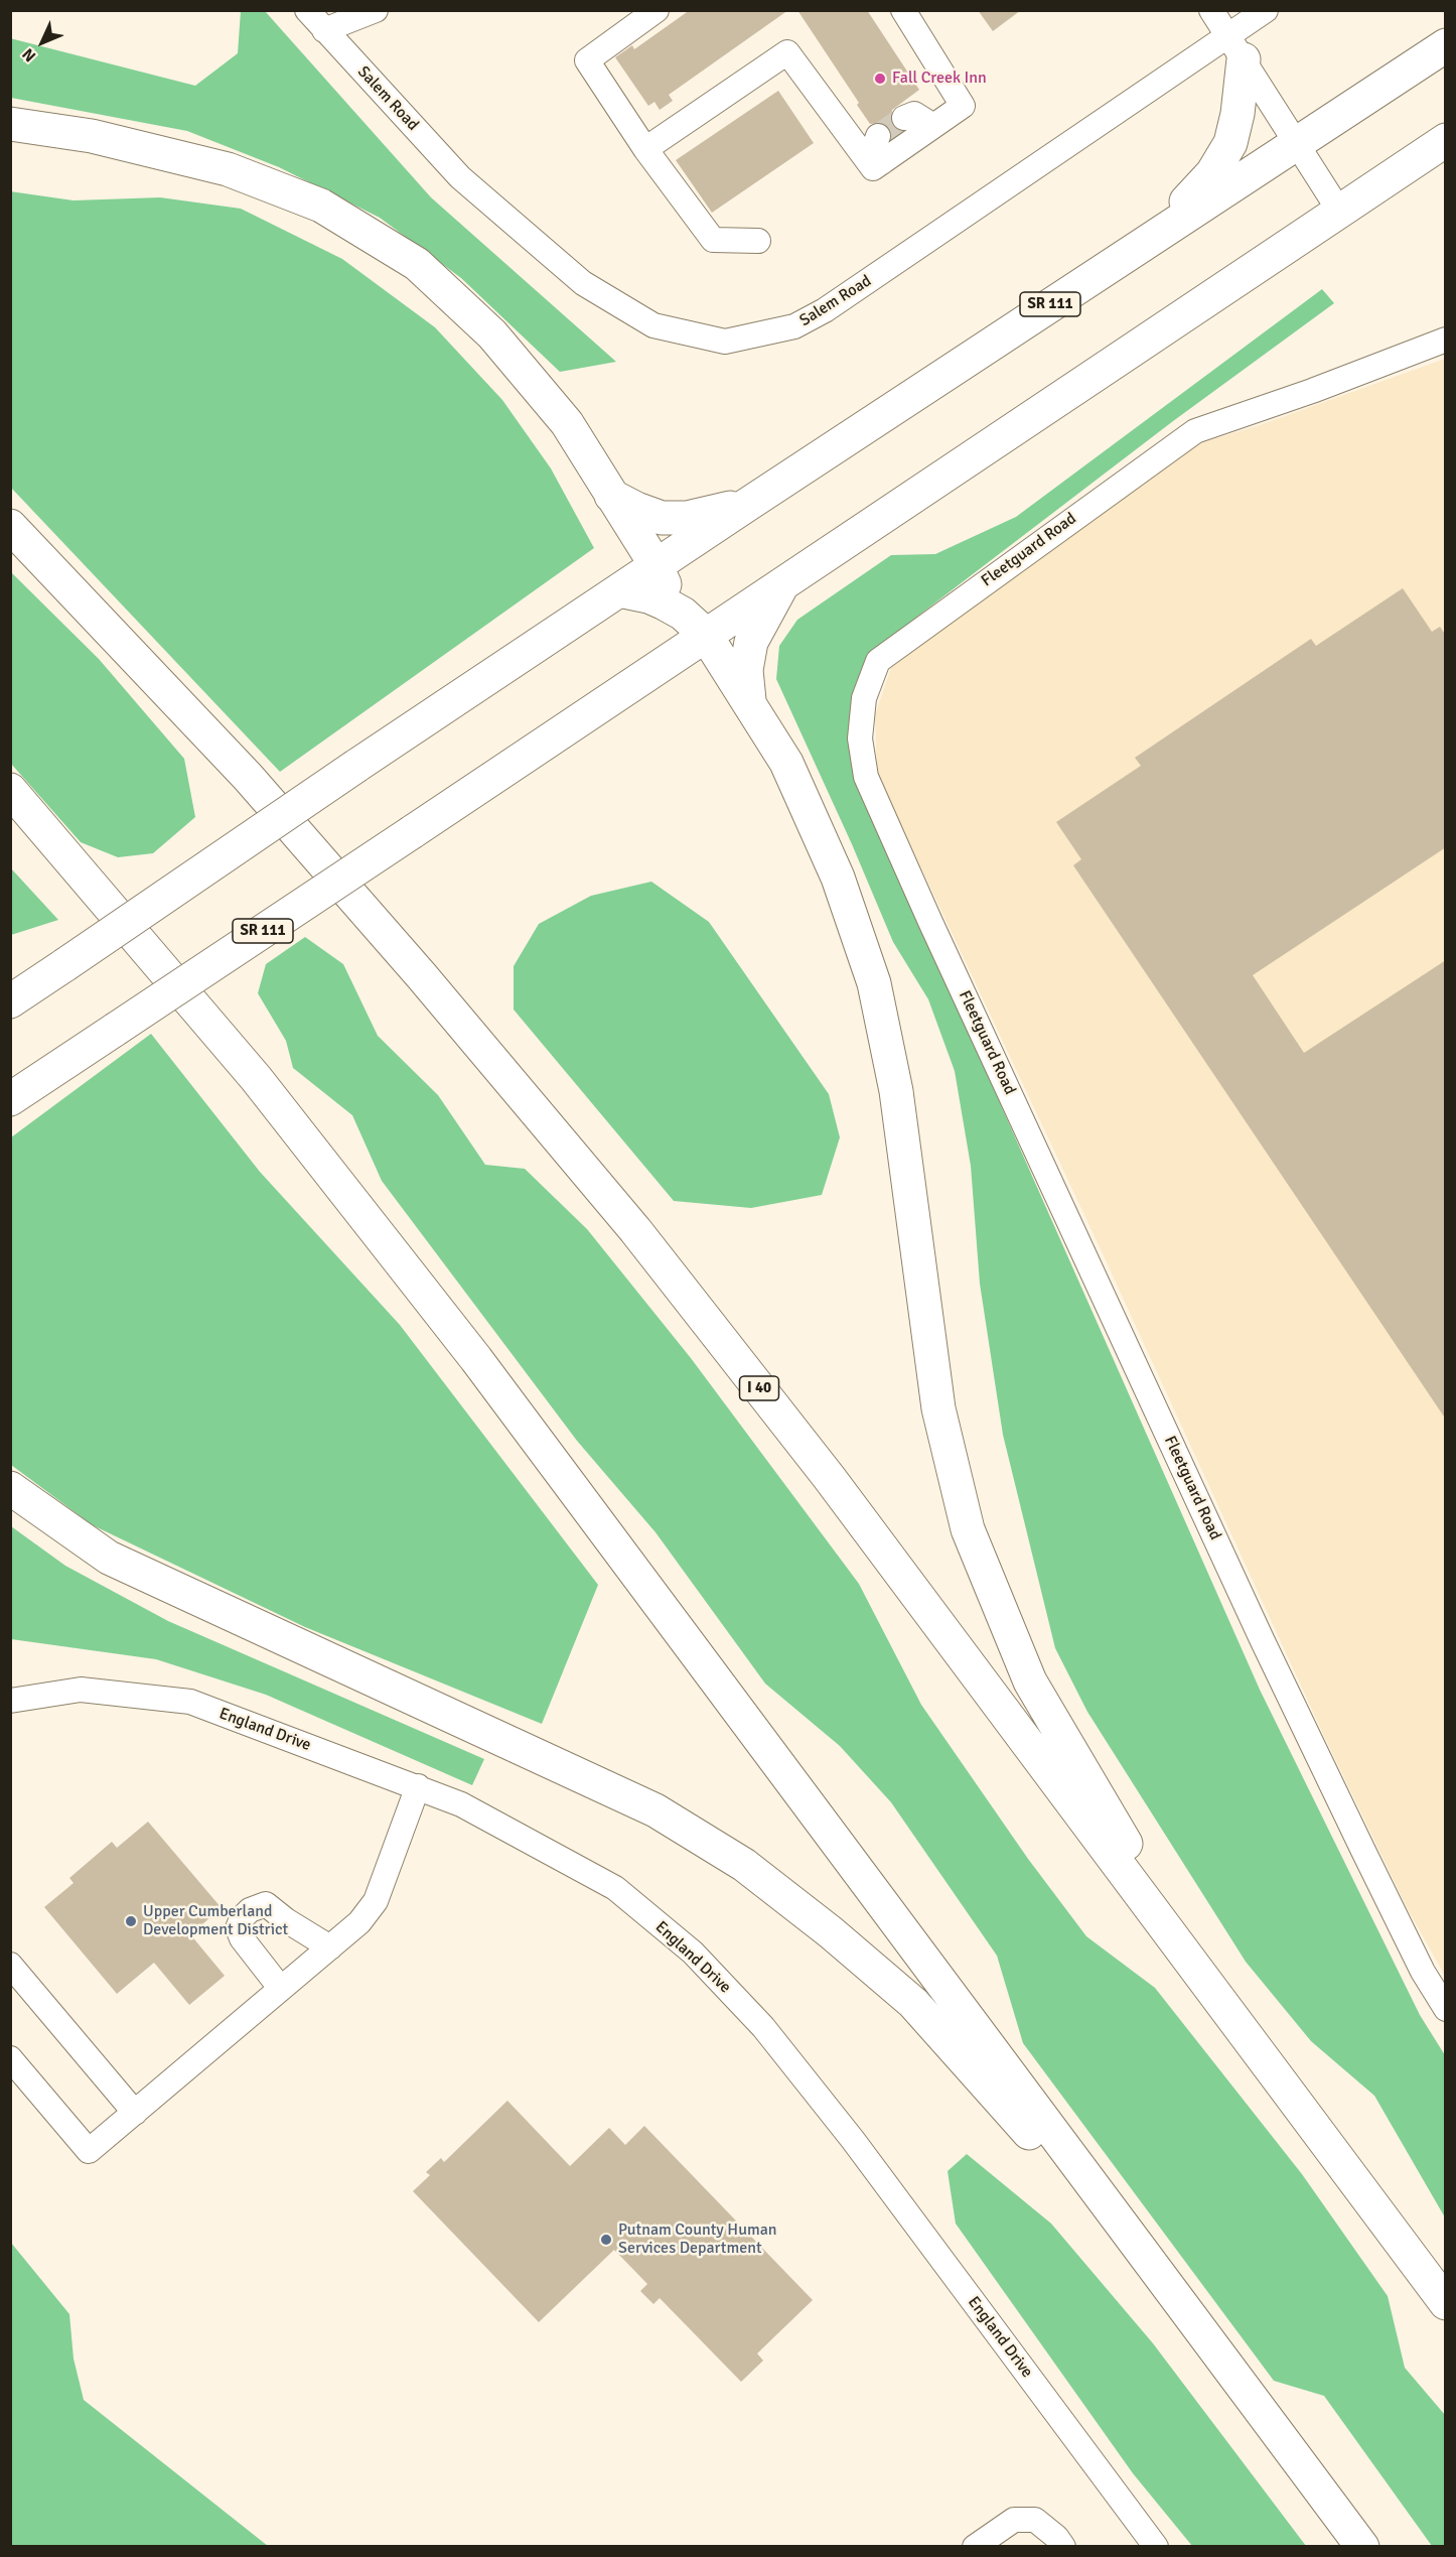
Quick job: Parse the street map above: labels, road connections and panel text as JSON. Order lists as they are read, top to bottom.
{
  "streets": {
    "highway": ["SR 111", "I 40"],
    "street": ["Salem Road", "Fleetguard Road", "England Drive"]
  },
  "places": ["Fall Creek Inn", "Upper Cumberland Development District", "Putnam County Human Services Department"],
  "north": "bottom left"
}
